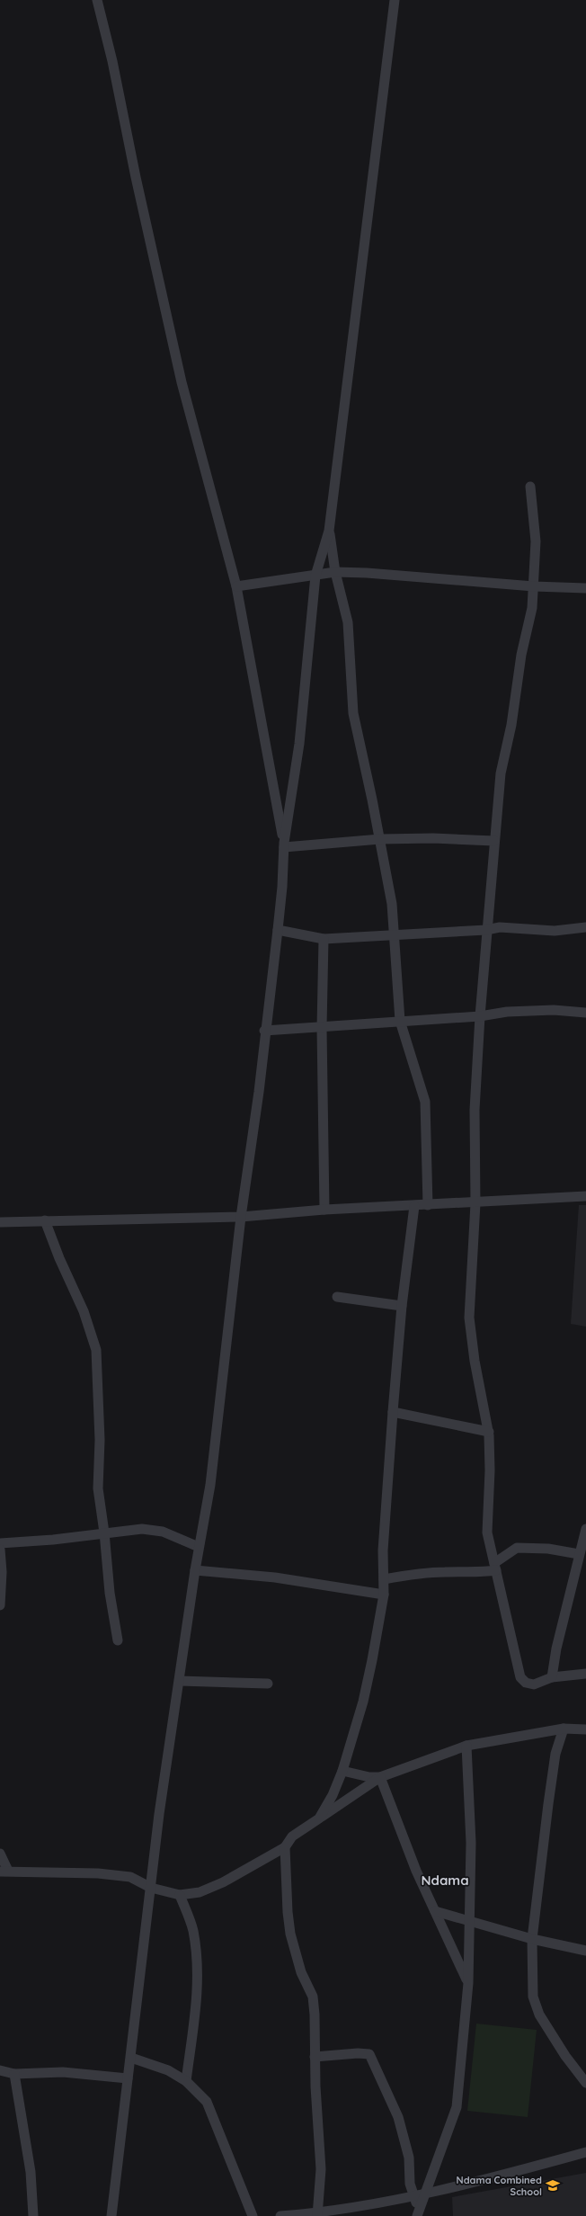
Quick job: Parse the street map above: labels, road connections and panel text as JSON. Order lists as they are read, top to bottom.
{
  "districts": ["Ndama"],
  "places": {
    "school or university": ["Ndama Combined School"]
  }
}
